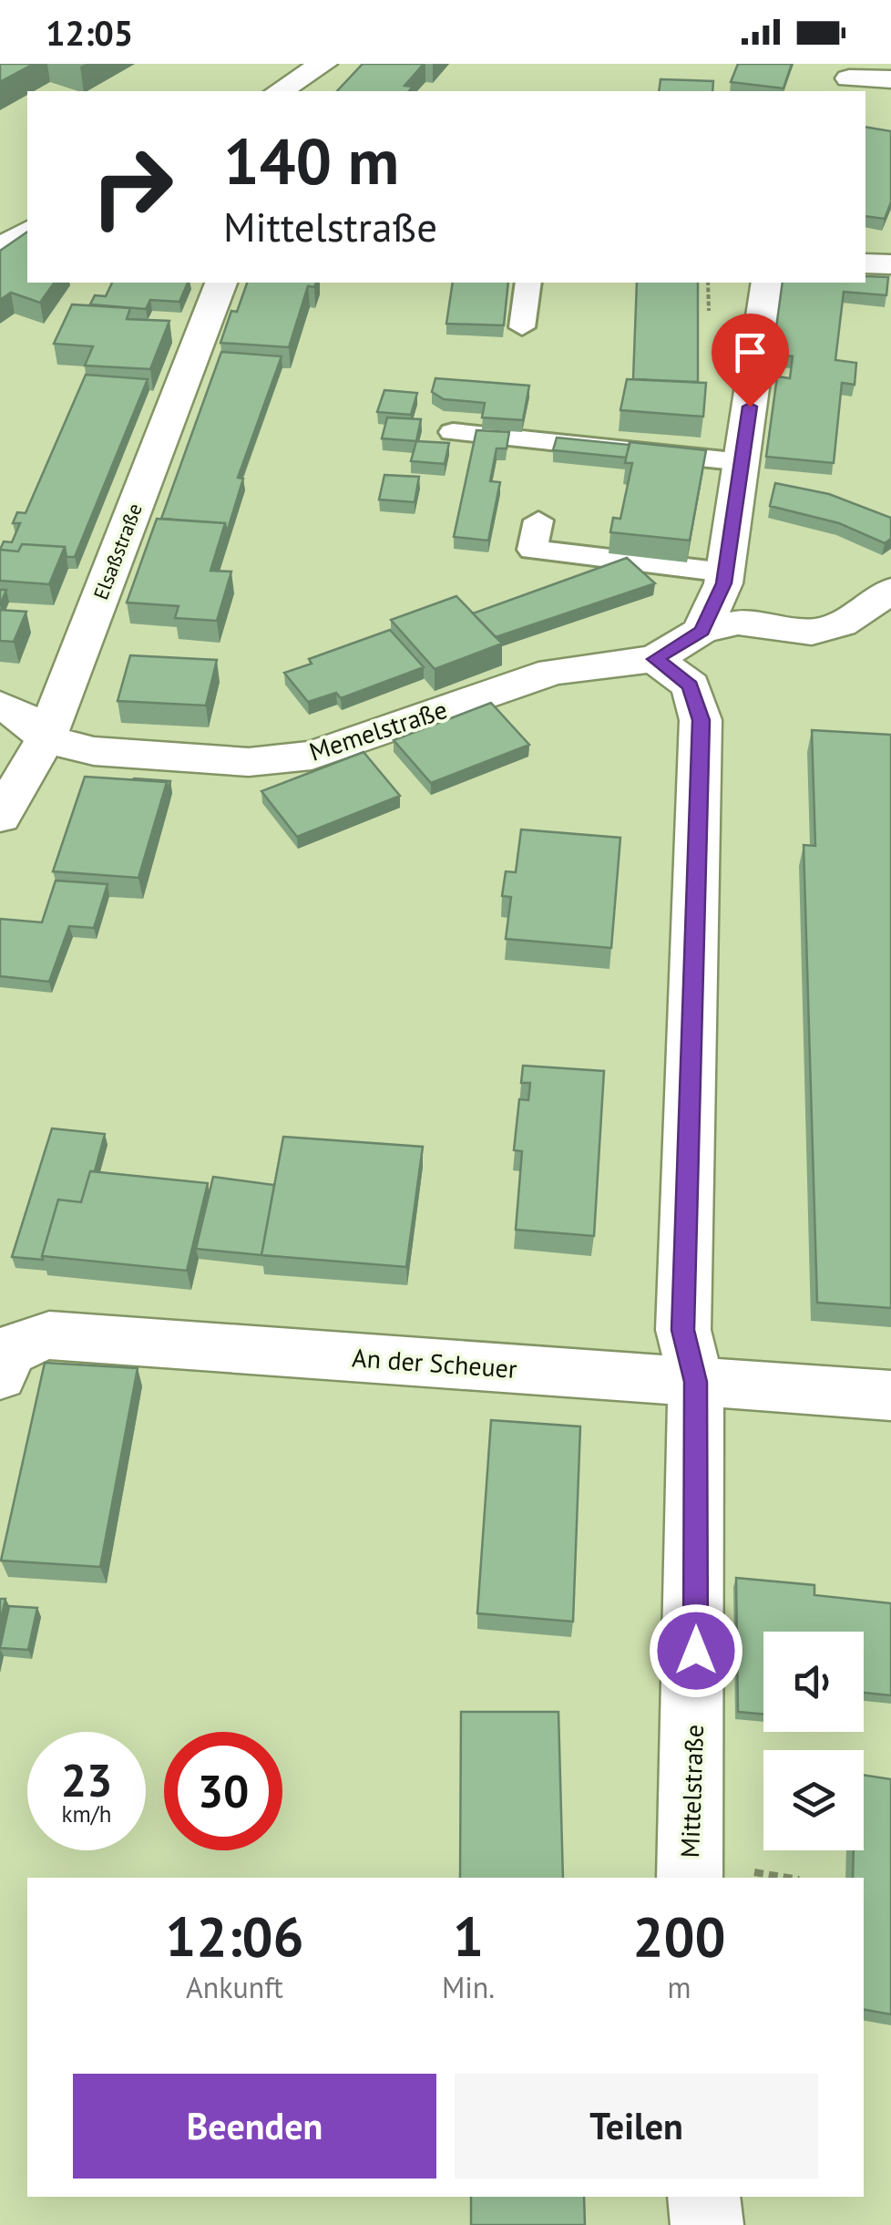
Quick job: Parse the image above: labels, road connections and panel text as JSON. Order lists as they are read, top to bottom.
{
  "streets": {
    "street": [
      "Elsaßstraße",
      "Memelstraße",
      "An der Scheuer",
      "Mittelstraße"
    ]
  },
  "crossings": [
    ["Elsaßstraße", "Memelstraße"],
    ["Memelstraße", "Mittelstraße"],
    ["An der Scheuer", "Mittelstraße"]
  ],
  "page": {
    "status": "12:05",
    "turn": ["140 m", "Mittelstraße"],
    "speed": "23 km/h",
    "limit": "30",
    "eta": [
      "12:06",
      "Ankunft",
      "1",
      "Min.",
      "200",
      "m"
    ],
    "buttons": ["Beenden", "Teilen"]
  }
}
